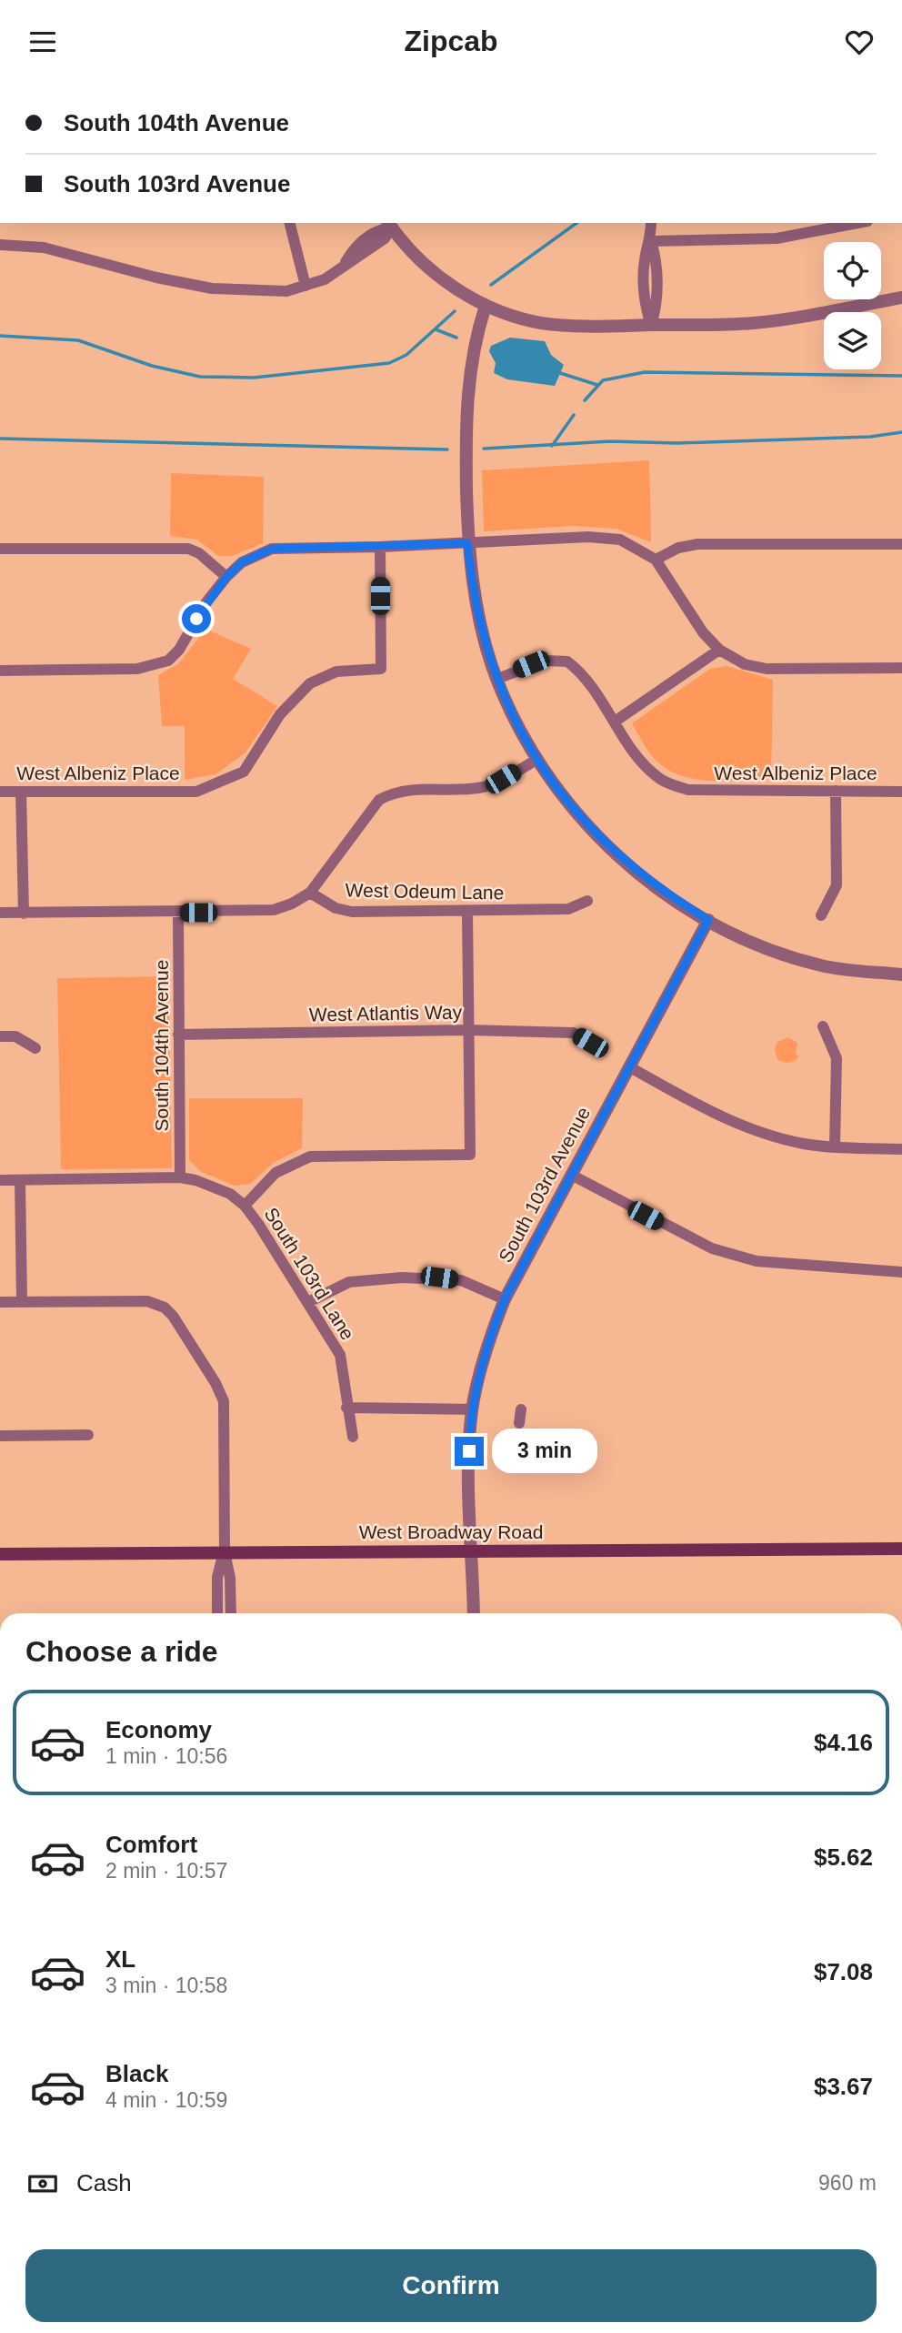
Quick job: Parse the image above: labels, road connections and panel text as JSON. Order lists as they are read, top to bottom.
{
  "streets": {
    "main road": ["West Broadway Road"],
    "street": [
      "West Albeniz Place",
      "West Odeum Lane",
      "West Atlantis Way",
      "South 104th Avenue",
      "South 103rd Avenue",
      "South 103rd Lane"
    ]
  },
  "crossings": [
    ["West Atlantis Way", "South 104th Avenue"],
    ["South 103rd Avenue", "West Broadway Road"]
  ],
  "page": {
    "header": "Zipcab",
    "banner": ["South 104th Avenue", "South 103rd Avenue"],
    "bubble": "3 min",
    "heading": "Choose a ride",
    "list": [
      {
        "name": "Economy",
        "note": "1 min · 10:56",
        "value": "$4.16"
      },
      {
        "name": "Comfort",
        "note": "2 min · 10:57",
        "value": "$5.62"
      },
      {
        "name": "XL",
        "note": "3 min · 10:58",
        "value": "$7.08"
      },
      {
        "name": "Black",
        "note": "4 min · 10:59",
        "value": "$3.67"
      }
    ],
    "pay": ["Cash", "960 m"],
    "buttons": "Confirm"
  }
}
